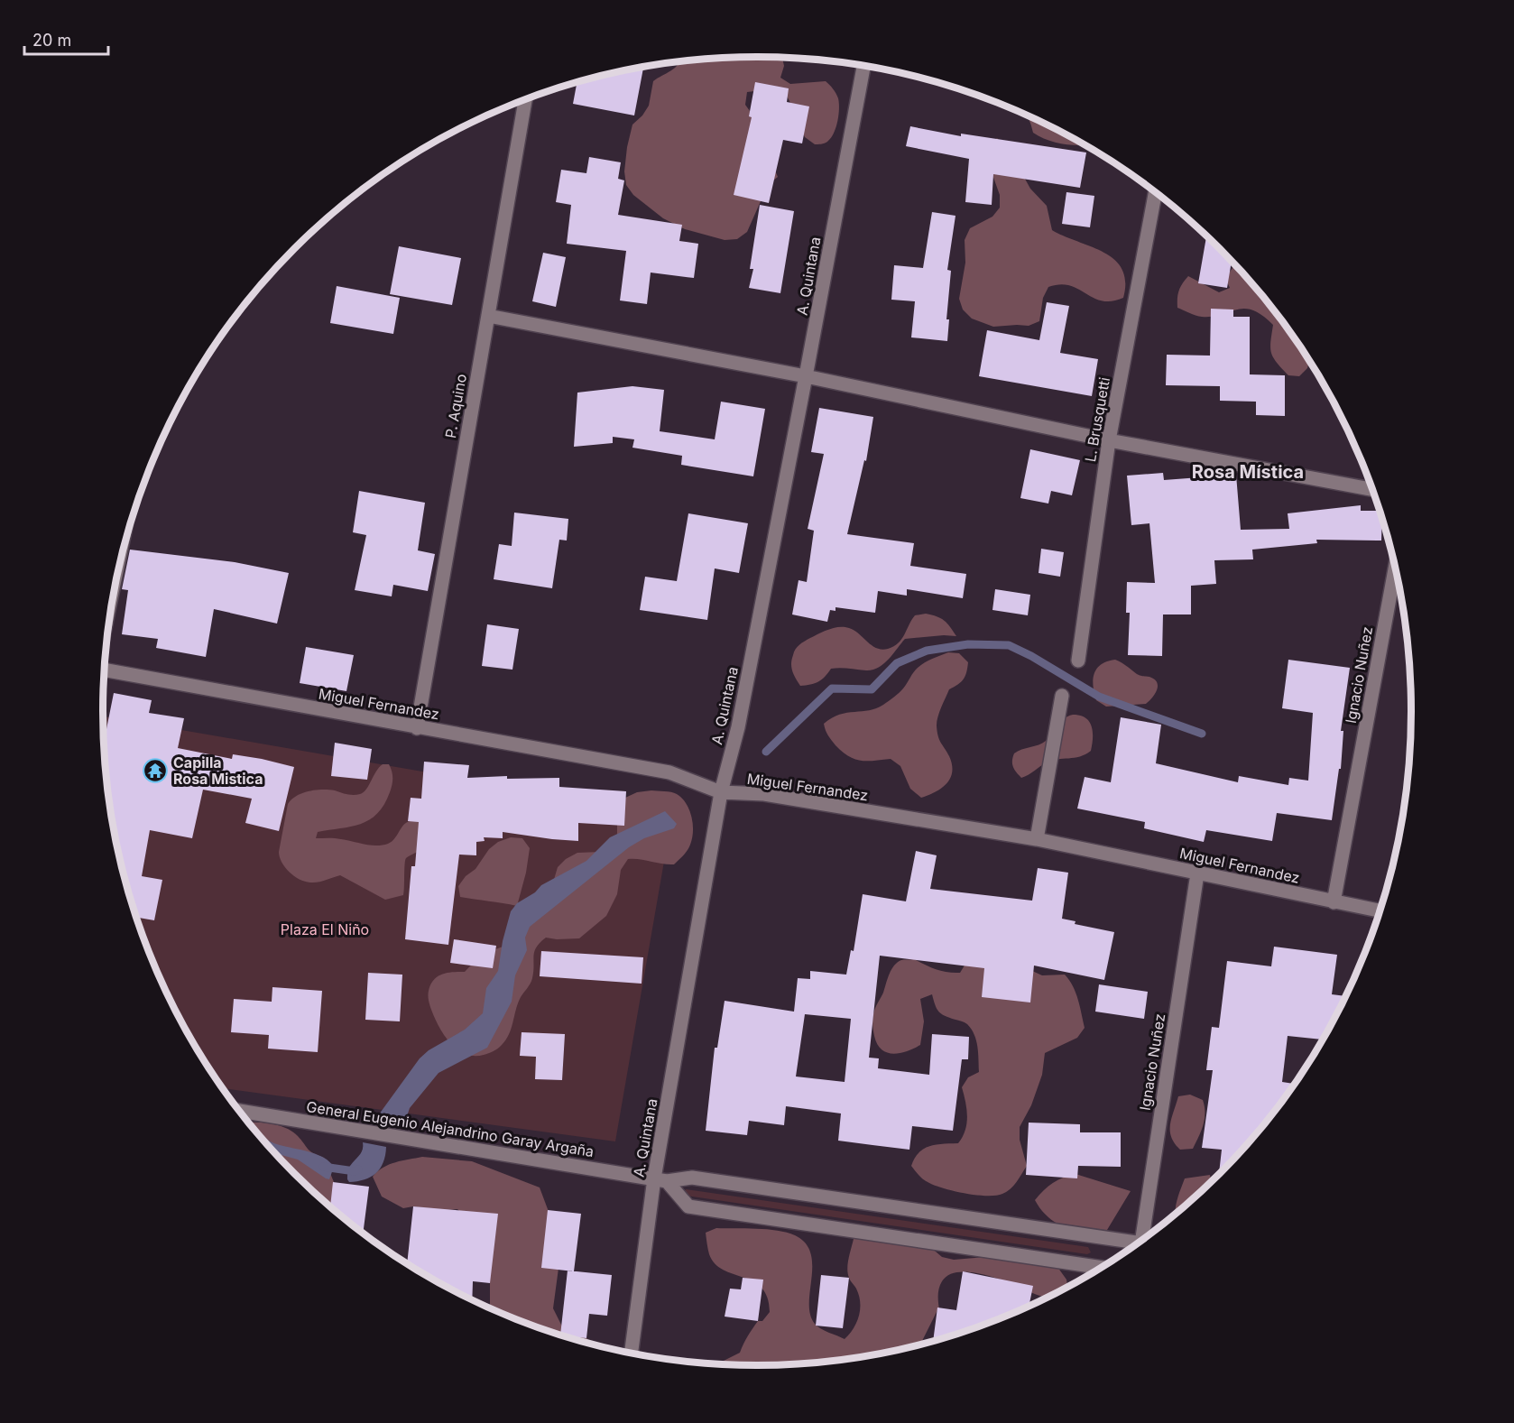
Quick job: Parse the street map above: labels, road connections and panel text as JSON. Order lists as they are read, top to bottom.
{
  "streets": {
    "street": [
      "A. Quintana",
      "P. Aquino",
      "L. Brusquetti",
      "Ignacio Nuñez",
      "Miguel Fernandez",
      "General Eugenio Alejandrino Garay Argaña"
    ]
  },
  "crossings": [
    ["A. Quintana", "Miguel Fernandez"],
    ["A. Quintana", "General Eugenio Alejandrino Garay Argaña"],
    ["P. Aquino", "Miguel Fernandez"],
    ["Ignacio Nuñez", "Miguel Fernandez"]
  ],
  "districts": ["Rosa Mística"],
  "parks": ["Plaza El Niño"],
  "places": {
    "temple": ["Capilla Rosa Mistica"]
  },
  "scale_bar": "20 m"
}
